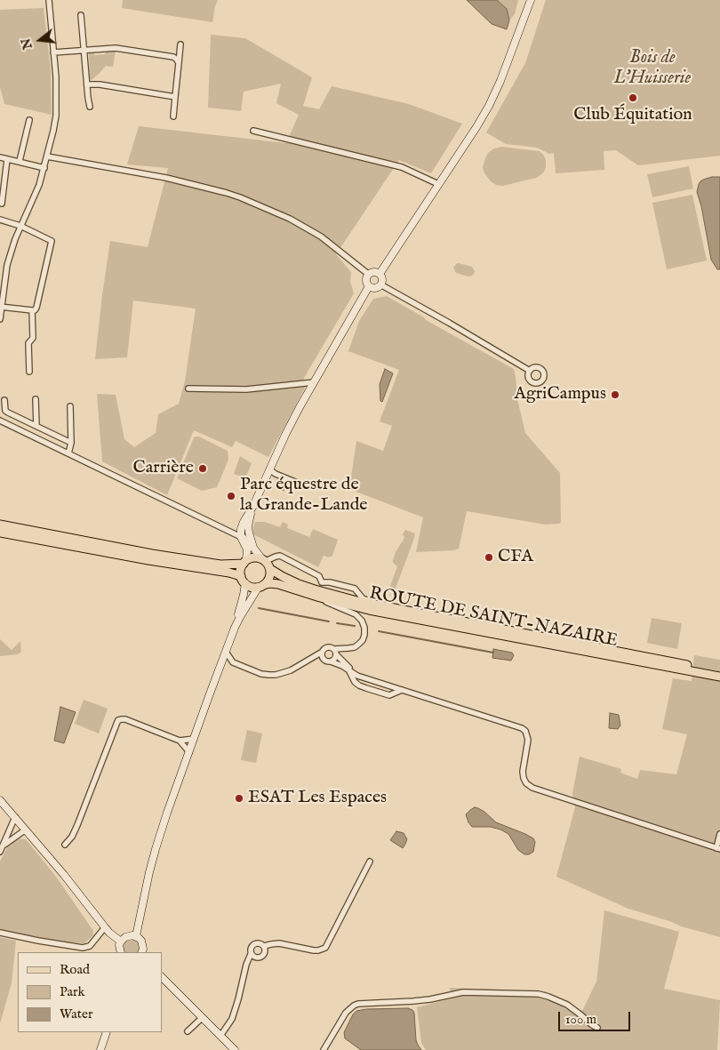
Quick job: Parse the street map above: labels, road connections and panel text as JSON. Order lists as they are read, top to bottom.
{
  "streets": {
    "main road": ["ROUTE DE SAINT-NAZAIRE"]
  },
  "parks": ["Bois de L'Huisserie"],
  "places": [
    "Club Équitation",
    "AgriCampus",
    "Carrière",
    "Parc équestre de la Grande-Lande",
    "CFA",
    "ESAT Les Espaces"
  ],
  "legend": ["Road", "Park", "Water"],
  "scale_bar": "100 m",
  "north": "left"
}
